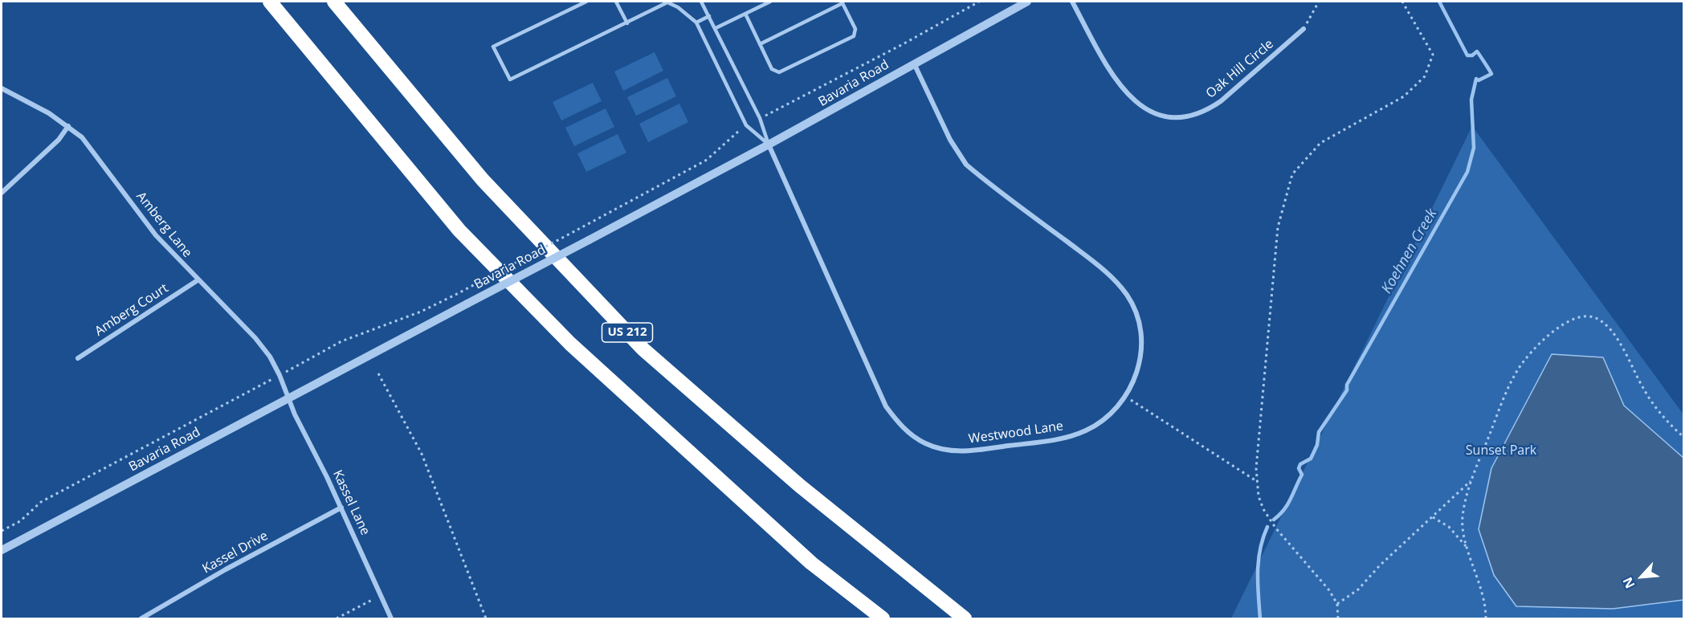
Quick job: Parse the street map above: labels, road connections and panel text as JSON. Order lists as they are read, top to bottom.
{
  "streets": {
    "highway": ["US 212"],
    "street": [
      "Oak Hill Circle",
      "Bavaria Road",
      "Amberg Lane",
      "Amberg Court",
      "Westwood Lane",
      "Kassel Lane",
      "Kassel Drive"
    ]
  },
  "crossings": [
    ["Bavaria Road", "Amberg Lane"],
    ["Bavaria Road", "Westwood Lane"],
    ["Bavaria Road", "Kassel Lane"],
    ["Amberg Lane", "Amberg Court"],
    ["Amberg Lane", "Kassel Lane"],
    ["Kassel Lane", "Kassel Drive"]
  ],
  "water": ["Koehnen Creek"],
  "parks": ["Sunset Park"],
  "north": "bottom left"
}
